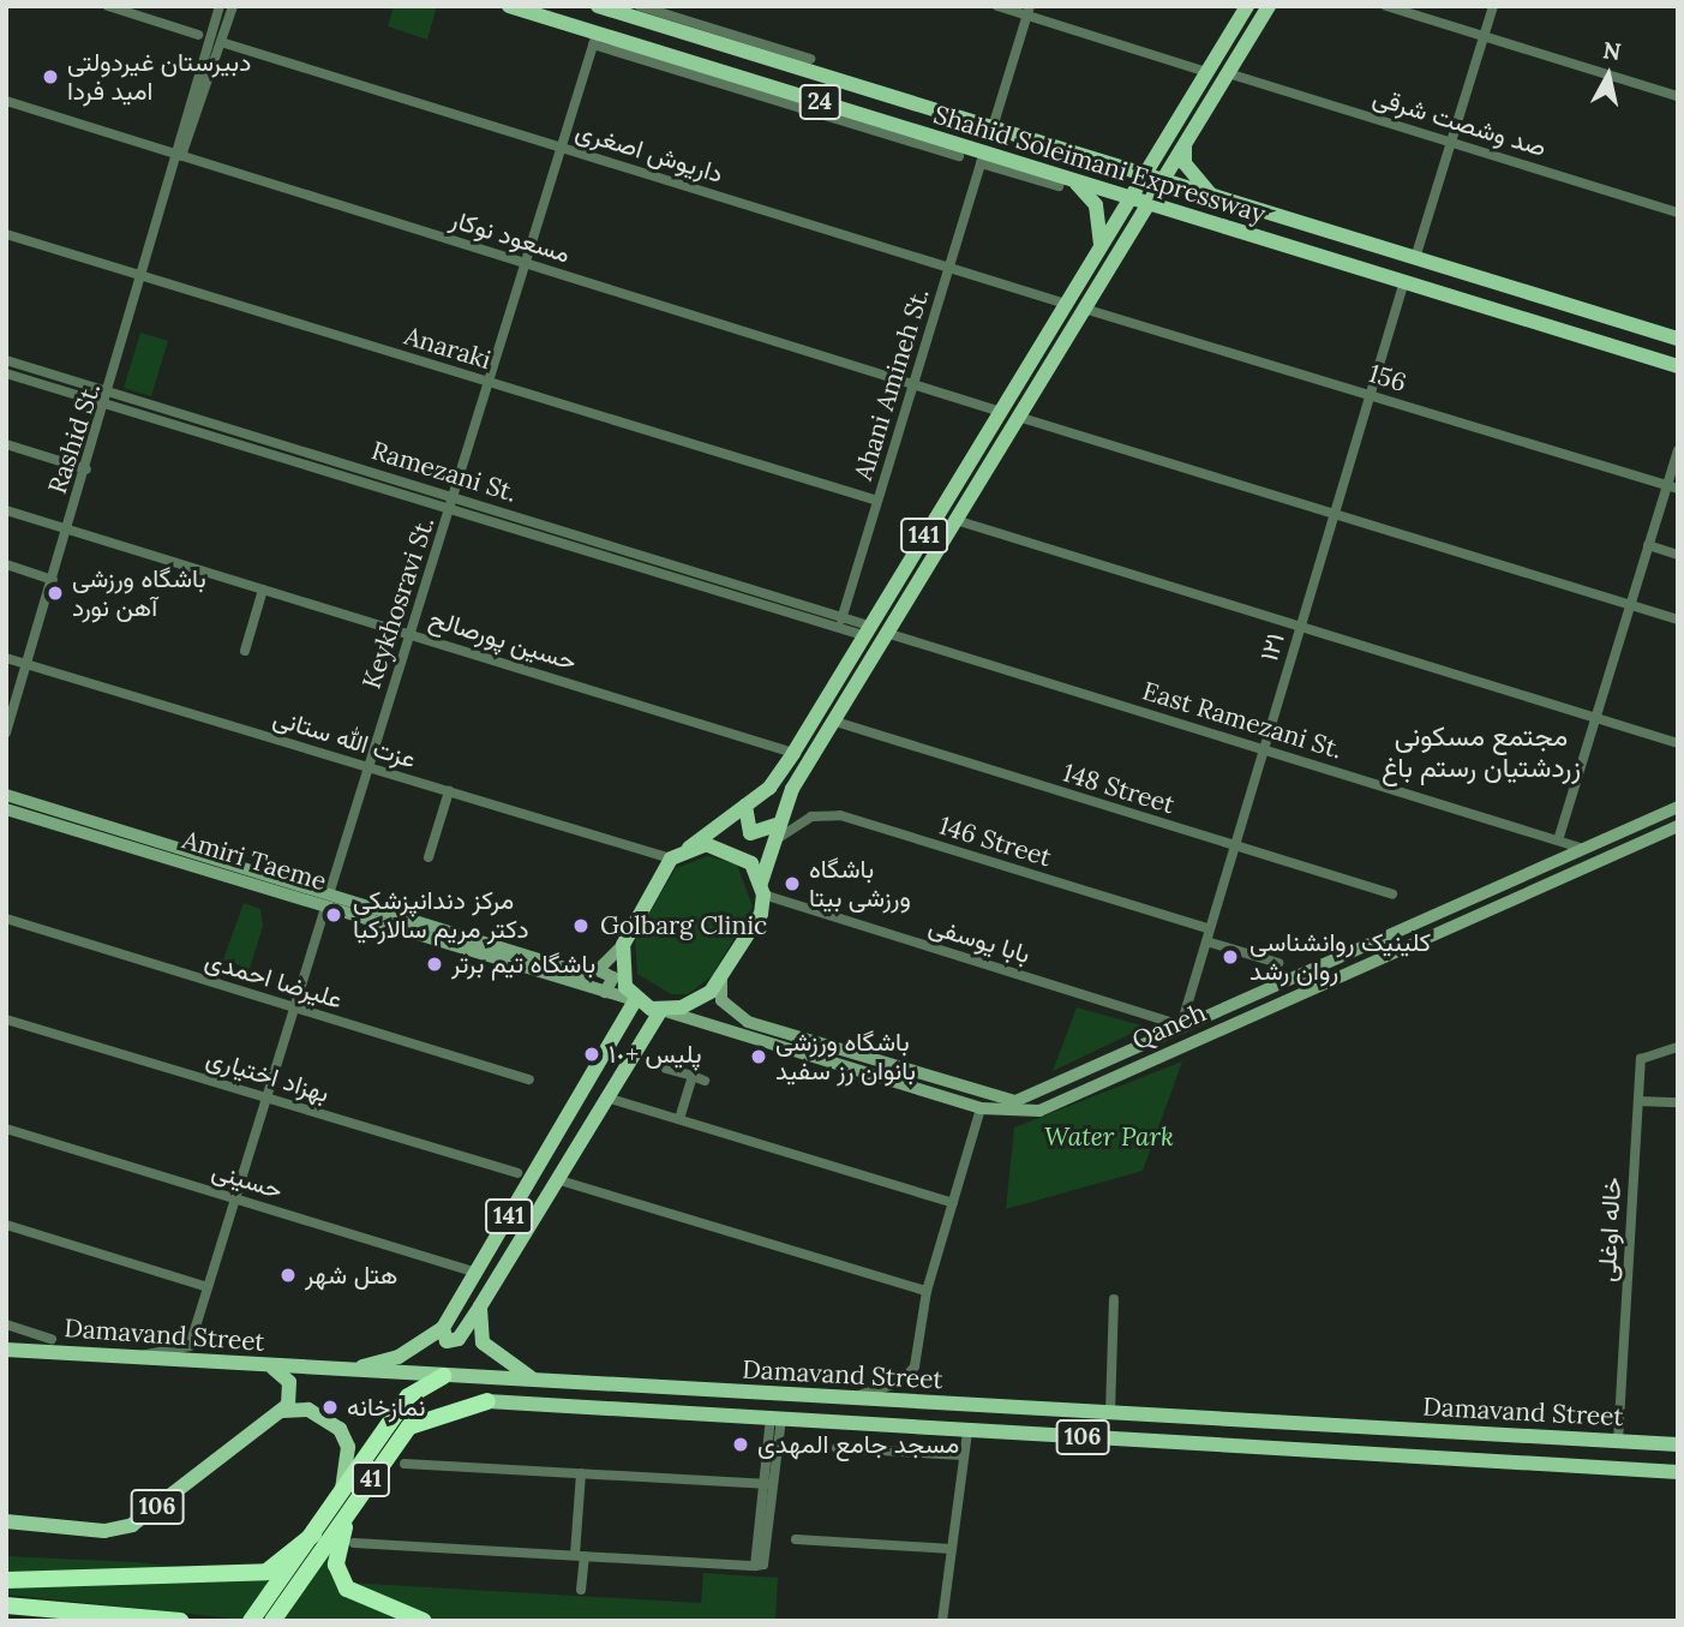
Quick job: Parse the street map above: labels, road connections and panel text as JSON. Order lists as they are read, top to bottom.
{
  "streets": {
    "highway": ["41"],
    "main road": [
      "24",
      "Shahid Soleimani Expressway",
      "141",
      "Amiri Taeme",
      "Qaneh",
      "Damavand Street",
      "106"
    ],
    "street": [
      "صد وشصت شرقی",
      "داریوش اصغری",
      "مسعود نوکار",
      "Anaraki",
      "156",
      "Ahani Amineh St.",
      "Rashid St.",
      "Ramezani St.",
      "Keykhosravi St.",
      "حسین پورصالح",
      "۱۲۱",
      "East Ramezani St.",
      "عزت الله ستانی",
      "148 Street",
      "146 Street",
      "بابا یوسفی",
      "علیرضا احمدی",
      "بهزاد اختیاری",
      "حسینی",
      "خاله اوغلی"
    ]
  },
  "crossings": [
    ["صد وشصت شرقی", "141"],
    ["داریوش اصغری", "Ahani Amineh St."],
    ["داریوش اصغری", "Rashid St."],
    ["داریوش اصغری", "141"],
    ["داریوش اصغری", "Keykhosravi St."],
    ["Shahid Soleimani Expressway", "Ahani Amineh St."],
    ["Shahid Soleimani Expressway", "141"],
    ["Shahid Soleimani Expressway", "Keykhosravi St."],
    ["Shahid Soleimani Expressway", "۱۲۱"],
    ["مسعود نوکار", "Ahani Amineh St."],
    ["مسعود نوکار", "Rashid St."],
    ["مسعود نوکار", "141"],
    ["مسعود نوکار", "Keykhosravi St."],
    ["Anaraki", "Ahani Amineh St."],
    ["Anaraki", "Rashid St."],
    ["Anaraki", "Keykhosravi St."],
    ["156", "141"],
    ["156", "۱۲۱"],
    ["Ahani Amineh St.", "Ramezani St."],
    ["Rashid St.", "Ramezani St."],
    ["Rashid St.", "حسین پورصالح"],
    ["Rashid St.", "عزت الله ستانی"],
    ["Ramezani St.", "141"],
    ["Ramezani St.", "Keykhosravi St."],
    ["141", "حسین پورصالح"],
    ["141", "East Ramezani St."],
    ["141", "عزت الله ستانی"],
    ["141", "148 Street"],
    ["141", "146 Street"],
    ["141", "Amiri Taeme"],
    ["141", "بابا یوسفی"],
    ["141", "Qaneh"],
    ["141", "حسینی"],
    ["141", "Damavand Street"],
    ["Keykhosravi St.", "حسین پورصالح"],
    ["Keykhosravi St.", "عزت الله ستانی"],
    ["Keykhosravi St.", "Amiri Taeme"],
    ["Keykhosravi St.", "علیرضا احمدی"],
    ["Keykhosravi St.", "بهزاد اختیاری"],
    ["Keykhosravi St.", "حسینی"],
    ["Keykhosravi St.", "Damavand Street"],
    ["۱۲۱", "East Ramezani St."],
    ["۱۲۱", "148 Street"],
    ["۱۲۱", "146 Street"],
    ["۱۲۱", "بابا یوسفی"],
    ["۱۲۱", "Qaneh"],
    ["East Ramezani St.", "Qaneh"],
    ["عزت الله ستانی", "Amiri Taeme"],
    ["عزت الله ستانی", "بابا یوسفی"],
    ["عزت الله ستانی", "Qaneh"],
    ["Amiri Taeme", "بابا یوسفی"],
    ["Amiri Taeme", "Qaneh"],
    ["بابا یوسفی", "Qaneh"],
    ["خاله اوغلی", "Damavand Street"],
    ["Damavand Street", "41"]
  ],
  "districts": ["مجتمع مسکونی زردشتیان رستم باغ"],
  "parks": ["Water Park"],
  "places": [
    "دبیرستان غیردولتی امید فردا",
    "باشگاه ورزشی آهن نورد",
    "باشگاه ورزشی بیتا",
    "مرکز دندانپزشکی دکتر مریم سالارکیا",
    "Golbarg Clinic",
    "کلینیک روانشناسی روان رشد",
    "باشگاه تیم برتر",
    "پلیس +١٠",
    "باشگاه ورزشی بانوان رز سفید",
    "هتل شهر",
    "نمازخانه",
    "مسجد جامع المهدی"
  ],
  "north": "top"
}
